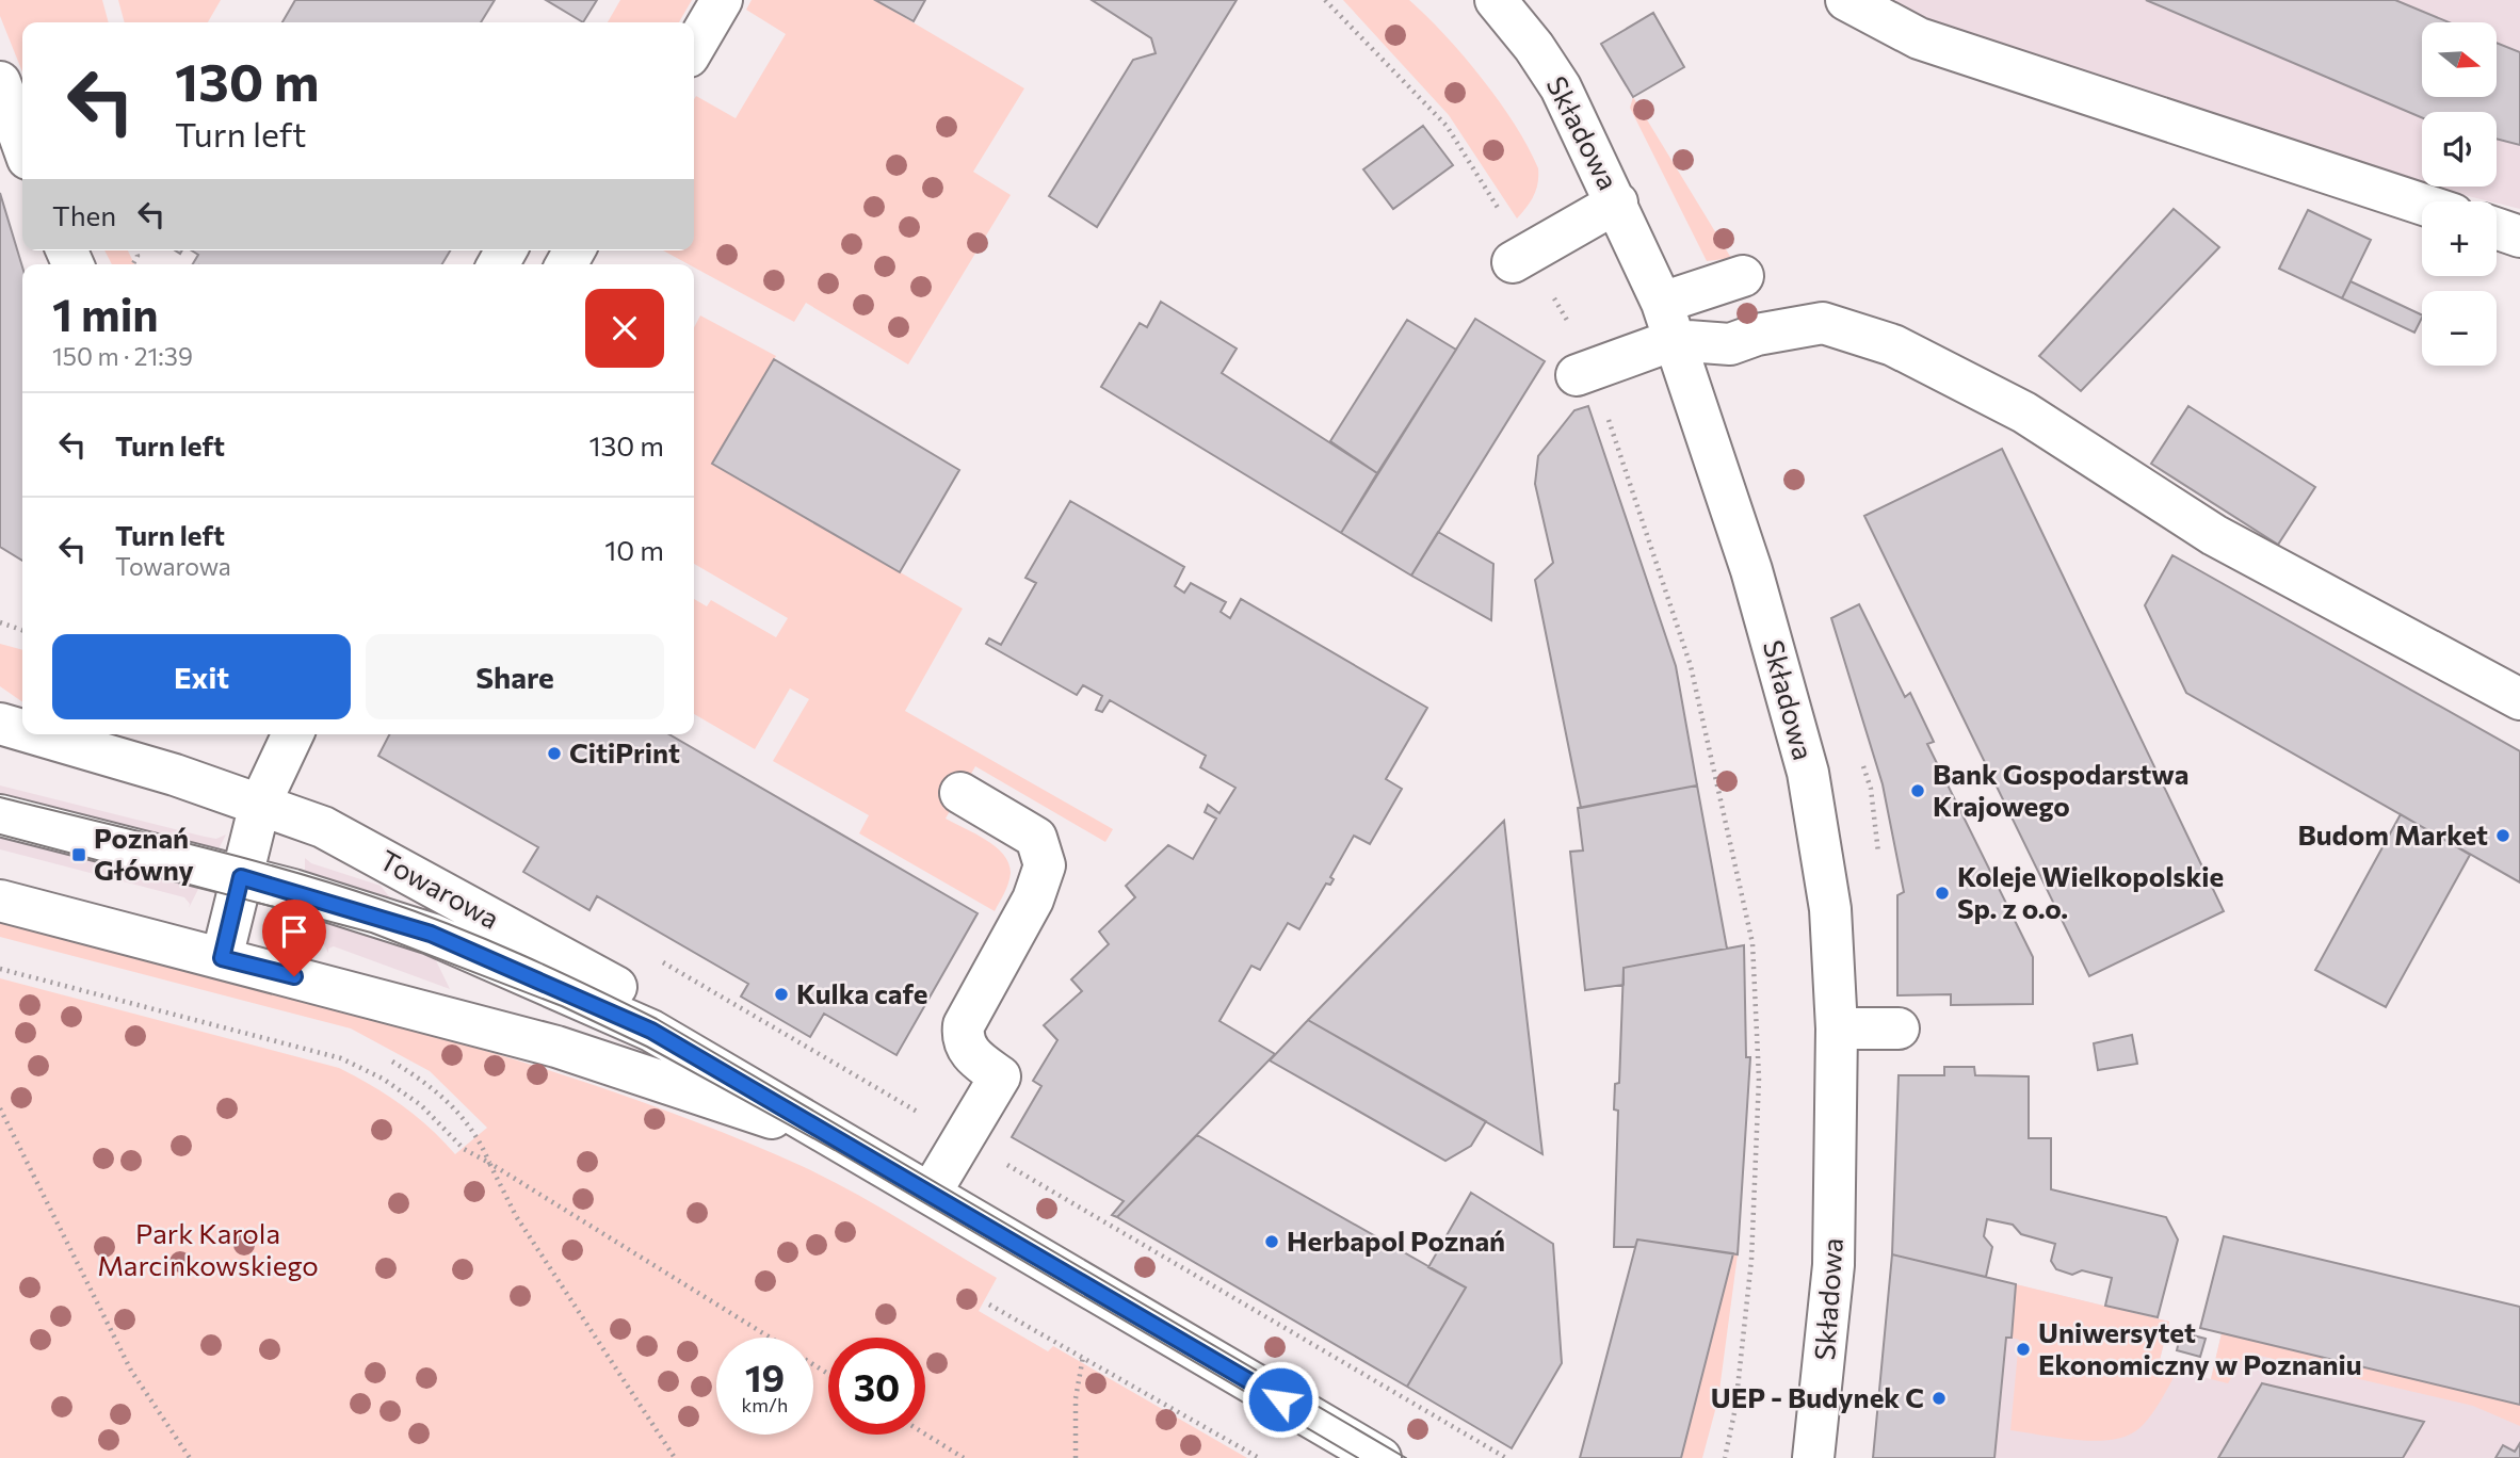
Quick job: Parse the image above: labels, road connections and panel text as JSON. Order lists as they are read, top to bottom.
{
  "streets": {
    "street": ["Składowa", "Towarowa"]
  },
  "parks": ["Park Karola Marcinkowskiego"],
  "places": {
    "other": [
      "CitiPrint",
      "Bank Gospodarstwa Krajowego",
      "Budom Market",
      "Koleje Wielkopolskie Sp. z o.o.",
      "Kulka cafe",
      "Herbapol Poznań",
      "Uniwersytet Ekonomiczny w Poznaniu",
      "UEP - Budynek C"
    ],
    "transit": ["Poznań Główny"]
  },
  "north": "right",
  "page": {
    "map_buttons": ["+", "−"],
    "turn": ["130 m", "Turn left"],
    "then": "Then",
    "heading": ["1 min", "150 m · 21:39"],
    "list": [
      {
        "name": "Turn left",
        "value": "130 m"
      },
      {
        "name": "Turn left",
        "note": "Towarowa",
        "value": "10 m"
      }
    ],
    "buttons": ["Exit", "Share"],
    "speed": "19 km/h",
    "limit": "30"
  }
}
